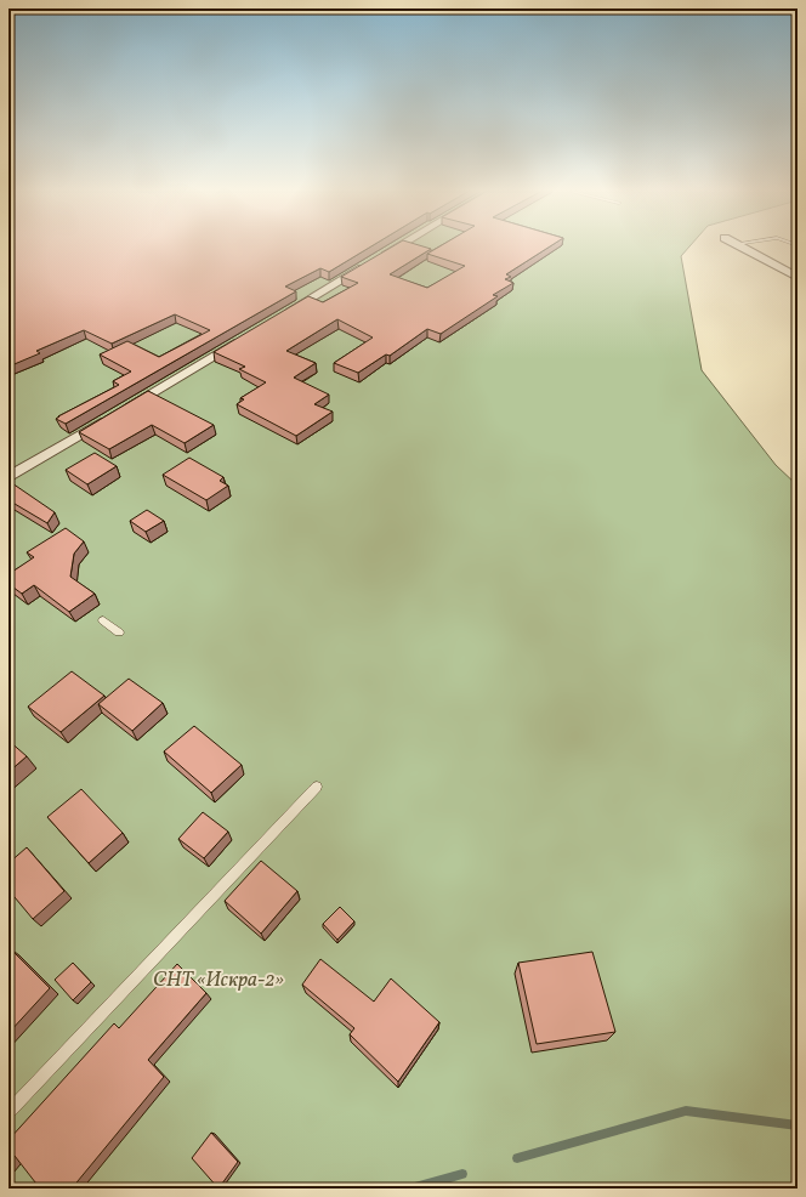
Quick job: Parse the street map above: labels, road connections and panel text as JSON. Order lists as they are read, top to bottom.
{
  "parks": ["СНТ «Искра-2»"]
}
